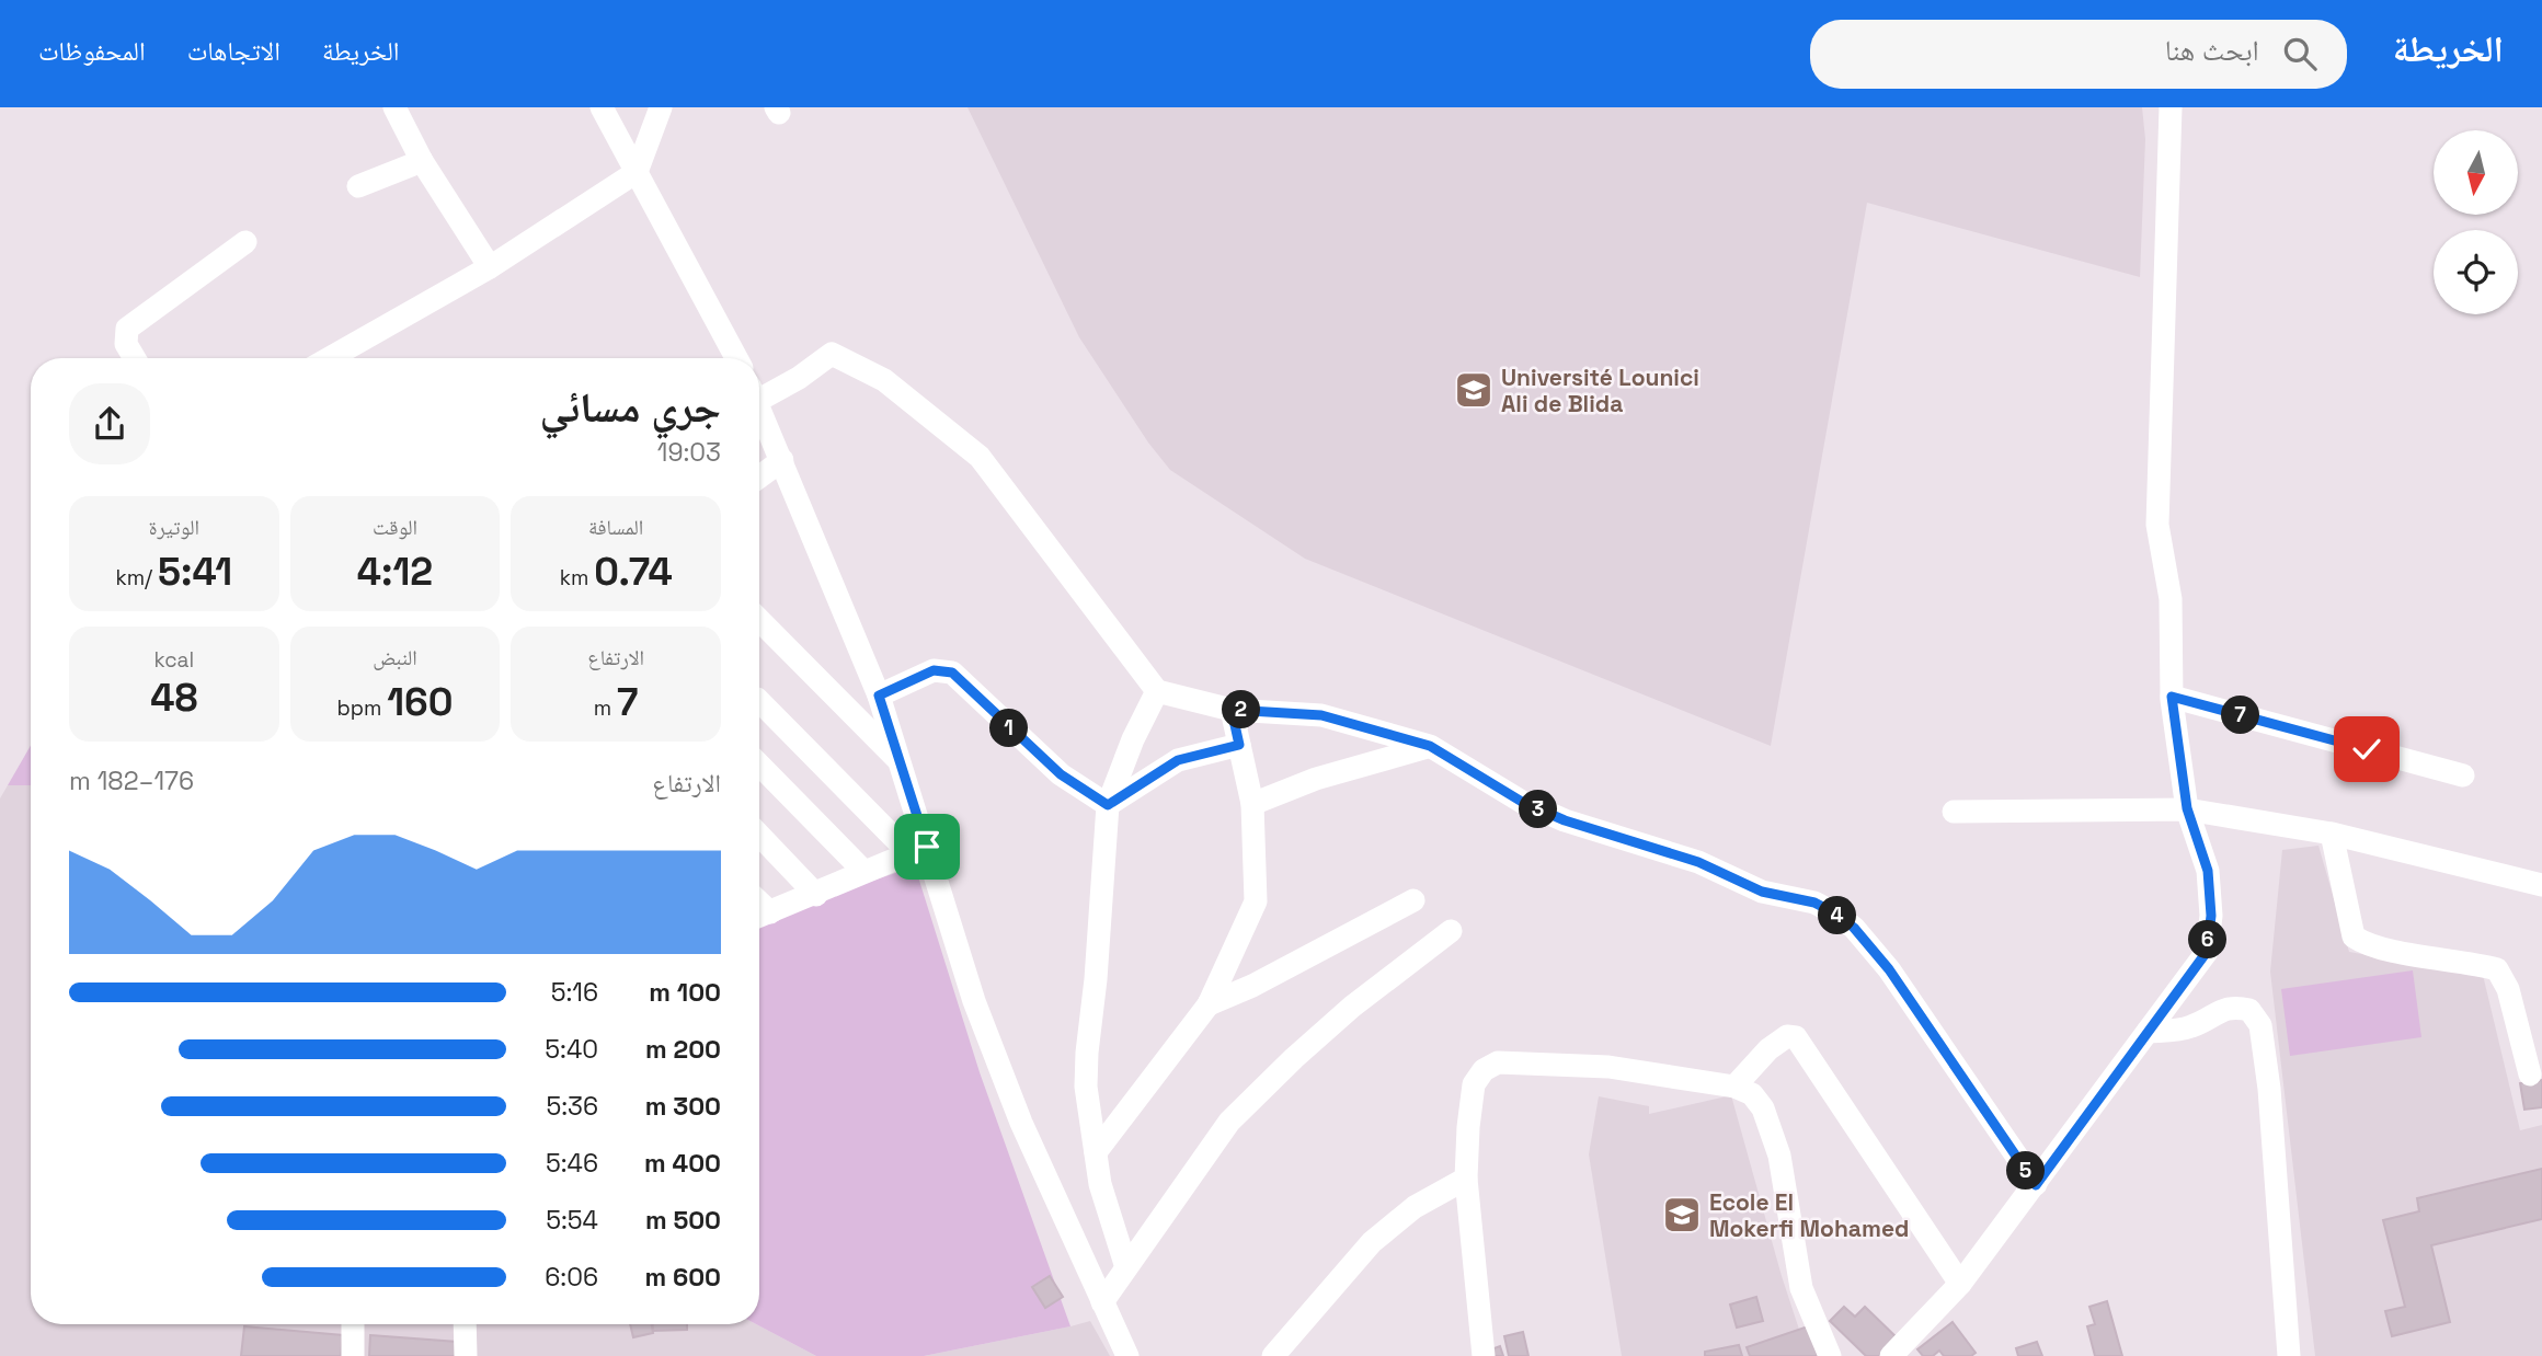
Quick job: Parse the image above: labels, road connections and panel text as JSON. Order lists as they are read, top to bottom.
{
  "places": {
    "school or university": ["Université Lounici Ali de Blida", "Ecole El Mokerfi Mohamed"]
  },
  "north": "bottom",
  "page": {
    "header": "الخريطة",
    "search": "ابحث هنا",
    "nav": ["الخريطة", "الاتجاهات", "المحفوظات"],
    "heading": ["جري مسائي", "19:03"],
    "stats": [
      ["المسافة", "0.74 km"],
      ["الوقت", "4:12"],
      ["الوتيرة", "5:41 /km"],
      ["الارتفاع", "7 m"],
      ["النبض", "160 bpm"],
      ["kcal", "48"]
    ],
    "pins": [
      "2",
      "7",
      "1",
      "3",
      "4",
      "6",
      "5"
    ],
    "chart": ["الارتفاع", "176–182 m"],
    "list": [
      {
        "name": "100 m",
        "note": "5:16"
      },
      {
        "name": "200 m",
        "note": "5:40"
      },
      {
        "name": "300 m",
        "note": "5:36"
      },
      {
        "name": "400 m",
        "note": "5:46"
      },
      {
        "name": "500 m",
        "note": "5:54"
      },
      {
        "name": "600 m",
        "note": "6:06"
      }
    ]
  }
}
